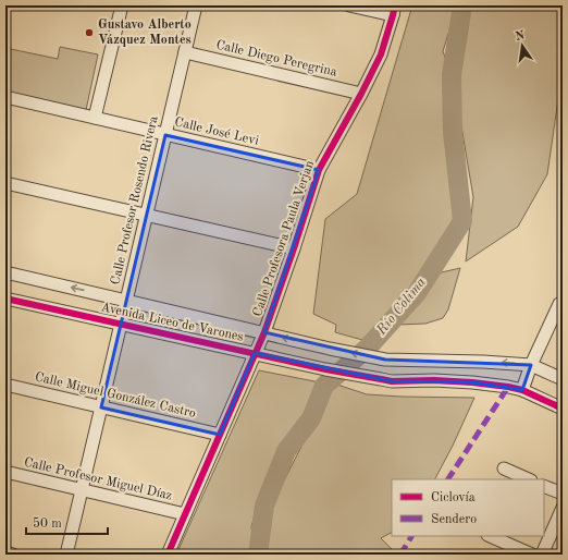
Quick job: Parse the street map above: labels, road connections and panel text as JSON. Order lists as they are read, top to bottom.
{
  "streets": {
    "street": [
      "Calle Diego Peregrina",
      "Calle José Levi",
      "Calle Profesor Rosendo Rivera",
      "Calle Profesora Paula Verjan",
      "Avenida Liceo de Varones",
      "Calle Miguel González Castro",
      "Calle Profesor Miguel Díaz"
    ]
  },
  "crossings": [
    ["Calle Diego Peregrina", "Calle Profesor Rosendo Rivera"],
    ["Calle Diego Peregrina", "Calle Profesora Paula Verjan"],
    ["Calle José Levi", "Calle Profesor Rosendo Rivera"],
    ["Calle José Levi", "Calle Profesora Paula Verjan"],
    ["Calle Profesor Rosendo Rivera", "Avenida Liceo de Varones"],
    ["Calle Profesor Rosendo Rivera", "Calle Miguel González Castro"],
    ["Calle Profesor Rosendo Rivera", "Calle Profesor Miguel Díaz"],
    ["Calle Profesora Paula Verjan", "Avenida Liceo de Varones"],
    ["Calle Profesora Paula Verjan", "Calle Miguel González Castro"],
    ["Calle Profesora Paula Verjan", "Calle Profesor Miguel Díaz"]
  ],
  "water": ["Río Colima"],
  "places": ["Gustavo Alberto Vázquez Montes"],
  "legend": ["Ciclovía", "Sendero"],
  "scale_bar": "50 m",
  "north": "top"
}
